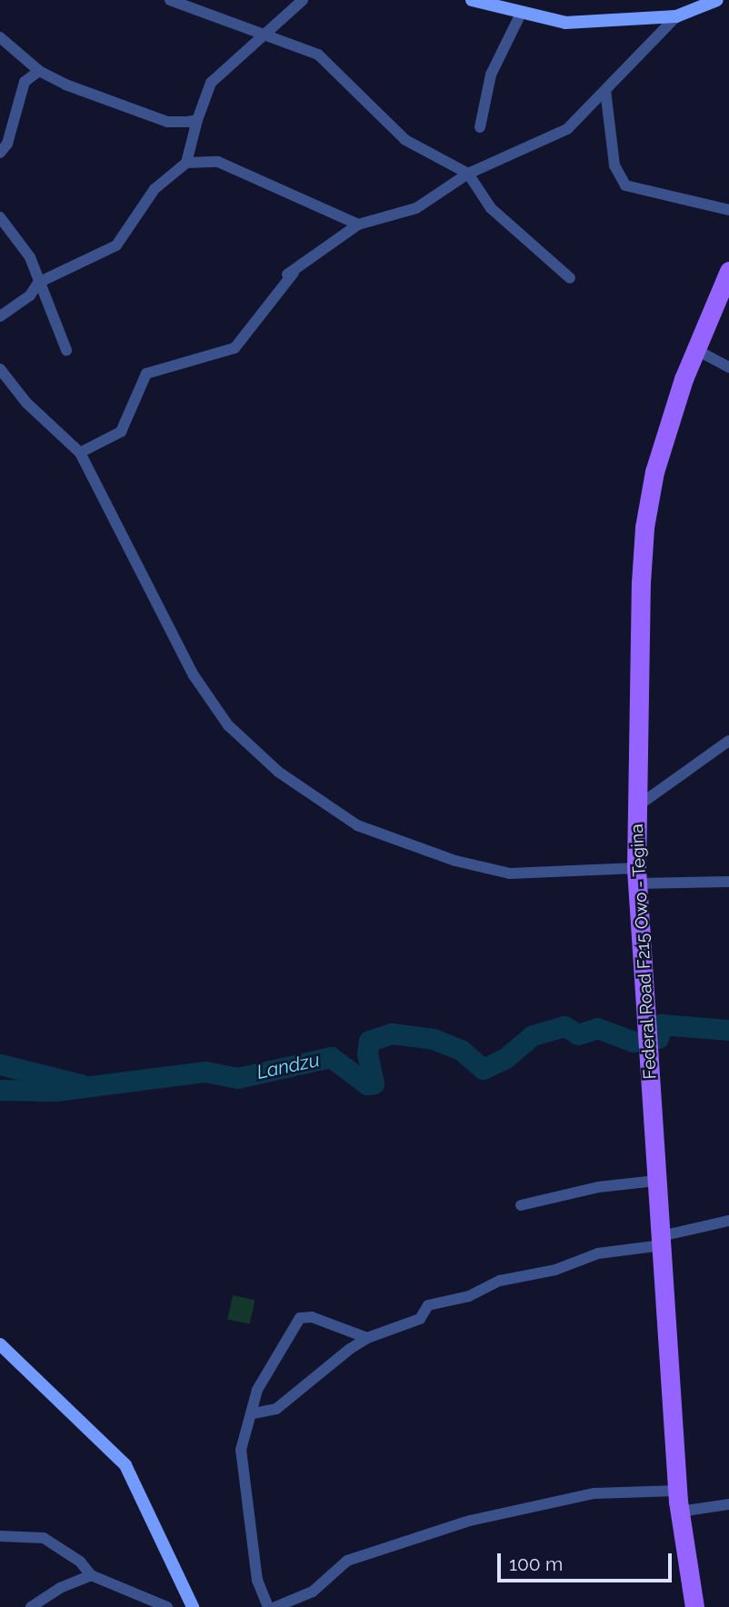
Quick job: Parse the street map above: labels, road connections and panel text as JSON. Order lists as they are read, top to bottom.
{
  "streets": {
    "main road": ["Federal Road F215 Owo - Tegina"]
  },
  "water": ["Landzu"],
  "scale_bar": "100 m"
}
